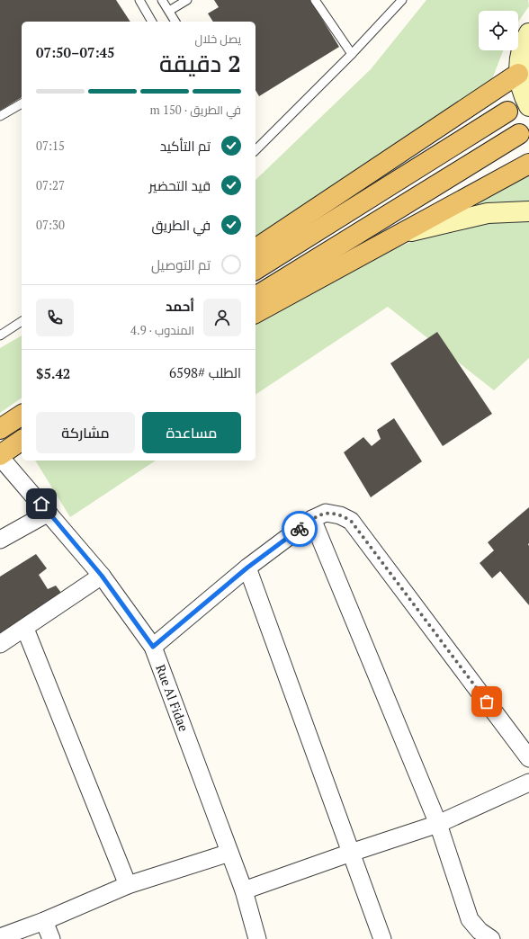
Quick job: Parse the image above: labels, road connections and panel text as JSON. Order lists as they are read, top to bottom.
{
  "streets": {
    "street": ["Rue Al Fidae"]
  },
  "page": {
    "heading": ["2 دقيقة", "يصل خلال", "07:45–07:50"],
    "panel": [
      "أحمد",
      "المندوب · 4.9",
      "الطلب #6598",
      "$5.42"
    ],
    "bar": "في الطريق · 150 m",
    "list": [
      ["تم التأكيد", "07:15"],
      ["قيد التحضير", "07:27"],
      ["في الطريق", "07:30"],
      "تم التوصيل"
    ],
    "buttons": ["مساعدة", "مشاركة"]
  }
}
